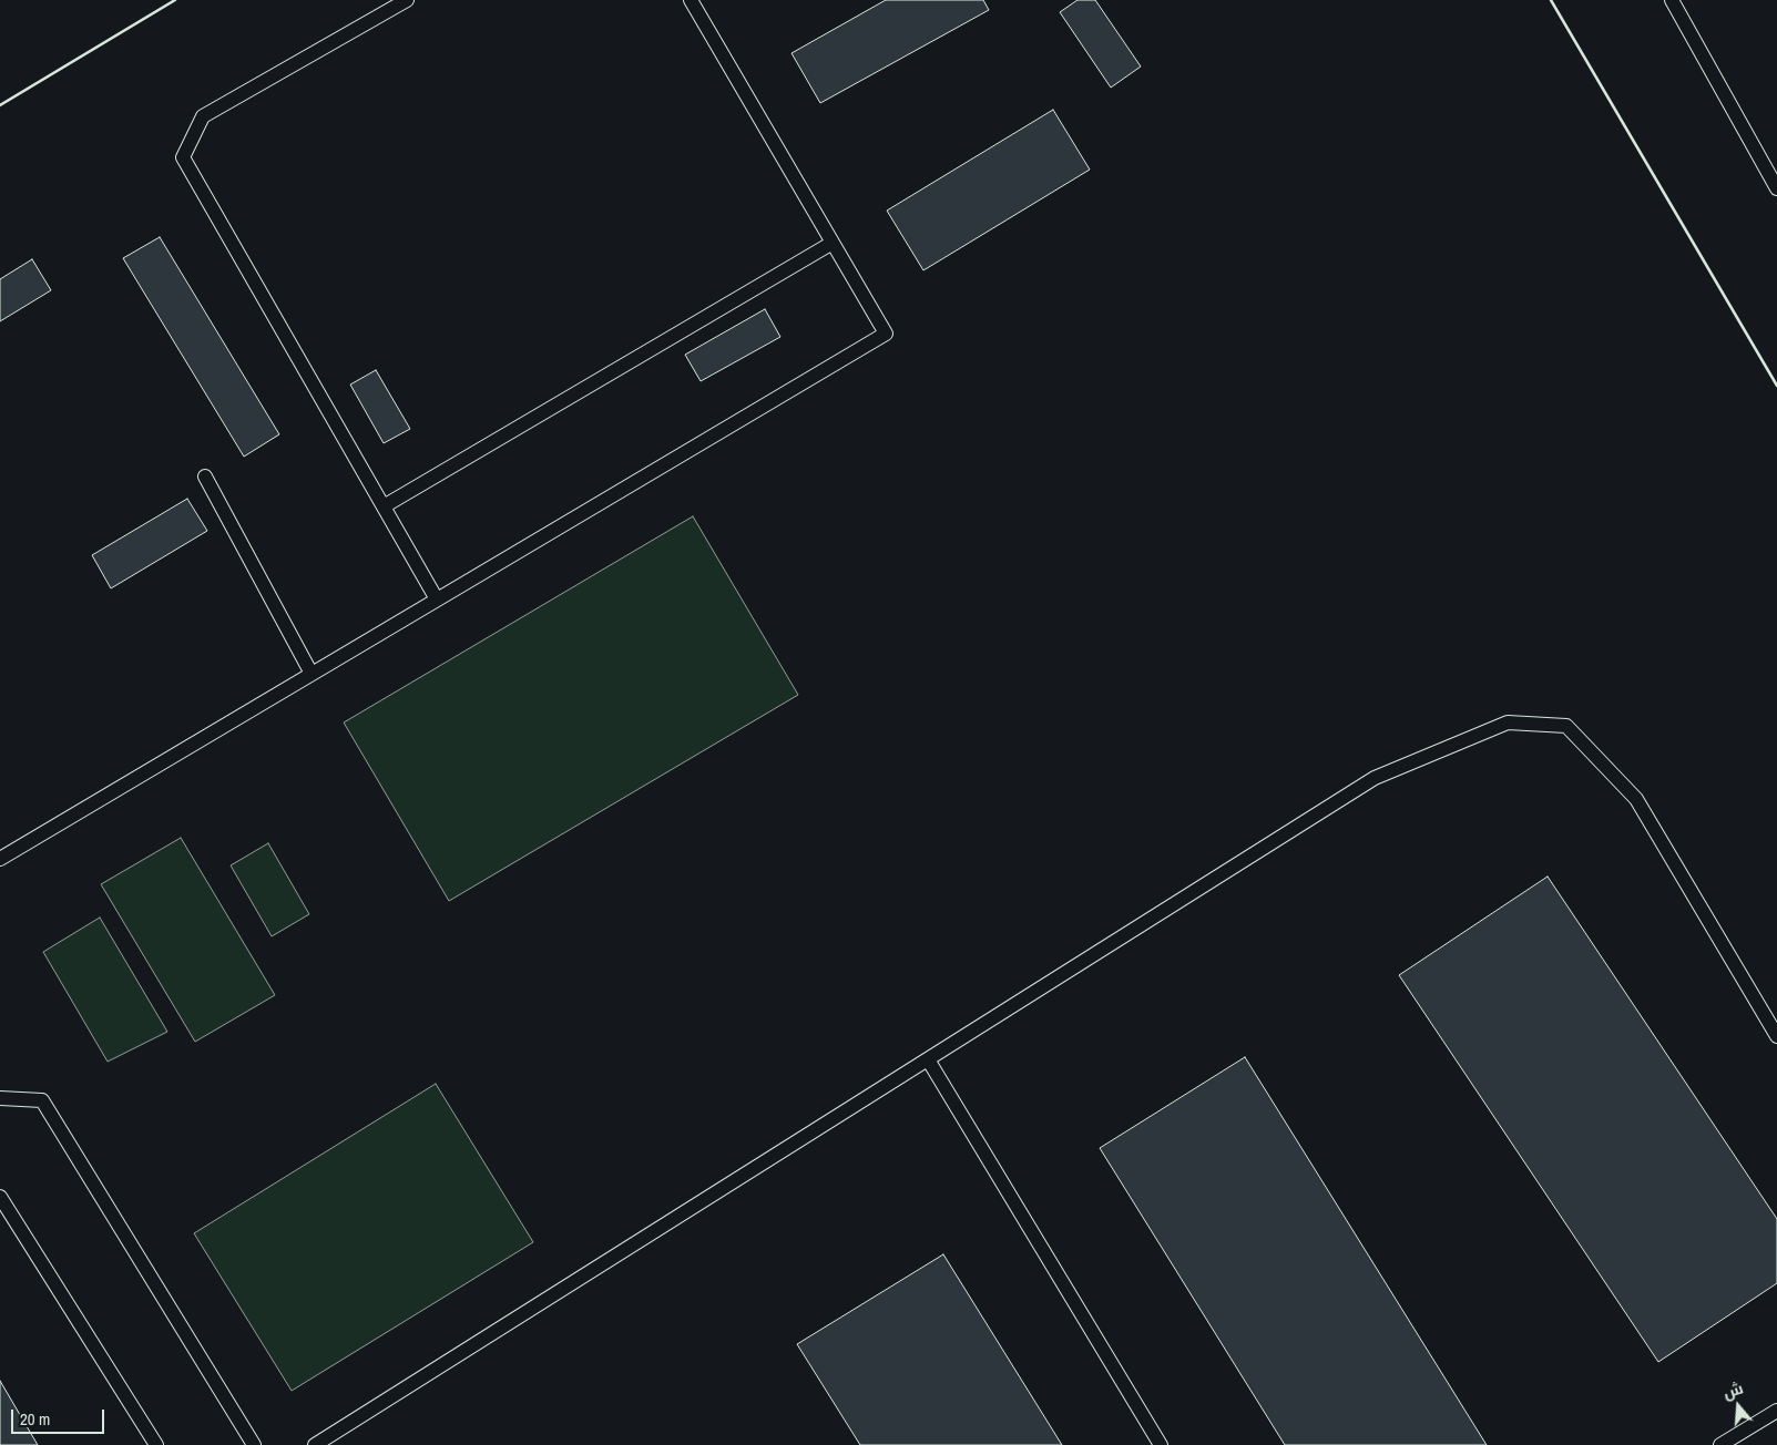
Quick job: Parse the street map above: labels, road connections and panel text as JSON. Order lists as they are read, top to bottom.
{
  "scale_bar": "20 m",
  "north": "top"
}
